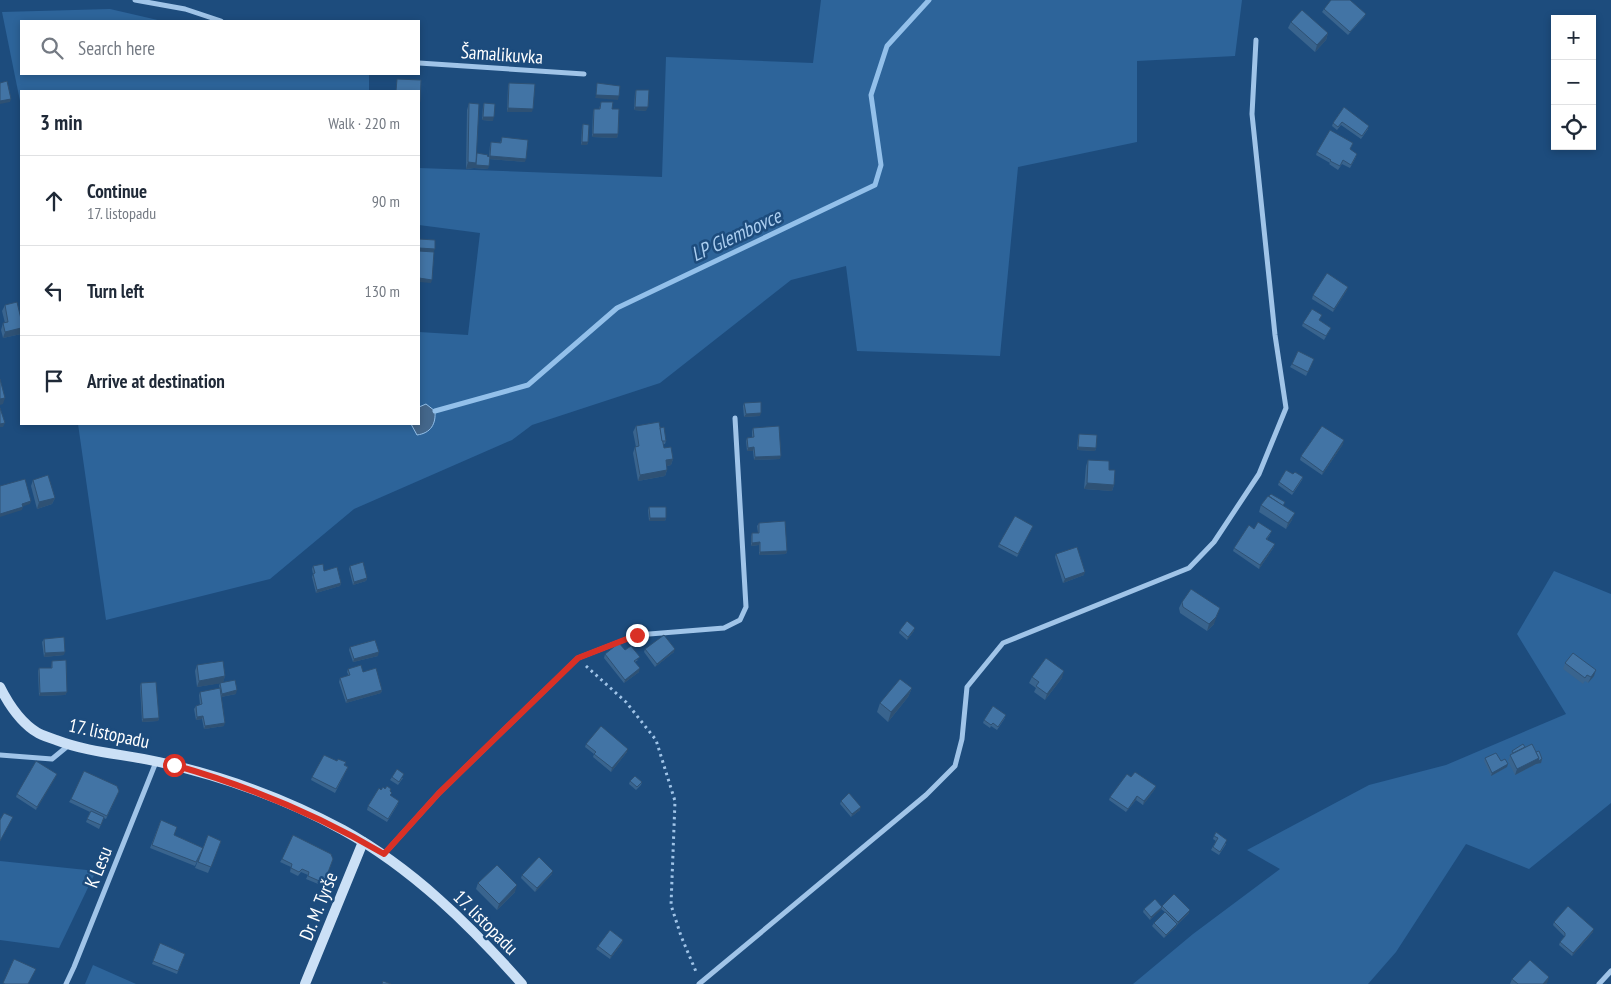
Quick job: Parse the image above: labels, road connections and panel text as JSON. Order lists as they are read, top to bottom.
{
  "streets": {
    "main road": ["17. listopadu", "Dr. M. Tyrše"],
    "street": ["Šamalikuvka", "K Lesu"]
  },
  "crossings": [
    ["17. listopadu", "K Lesu"],
    ["17. listopadu", "Dr. M. Tyrše"]
  ],
  "water": ["LP Glembovce"],
  "page": {
    "map_buttons": ["+", "−"],
    "search": "Search here",
    "heading": ["3 min", "Walk · 220 m"],
    "list": [
      ["Continue", "17. listopadu", "90 m"],
      ["Turn left", "130 m"],
      "Arrive at destination"
    ]
  }
}
